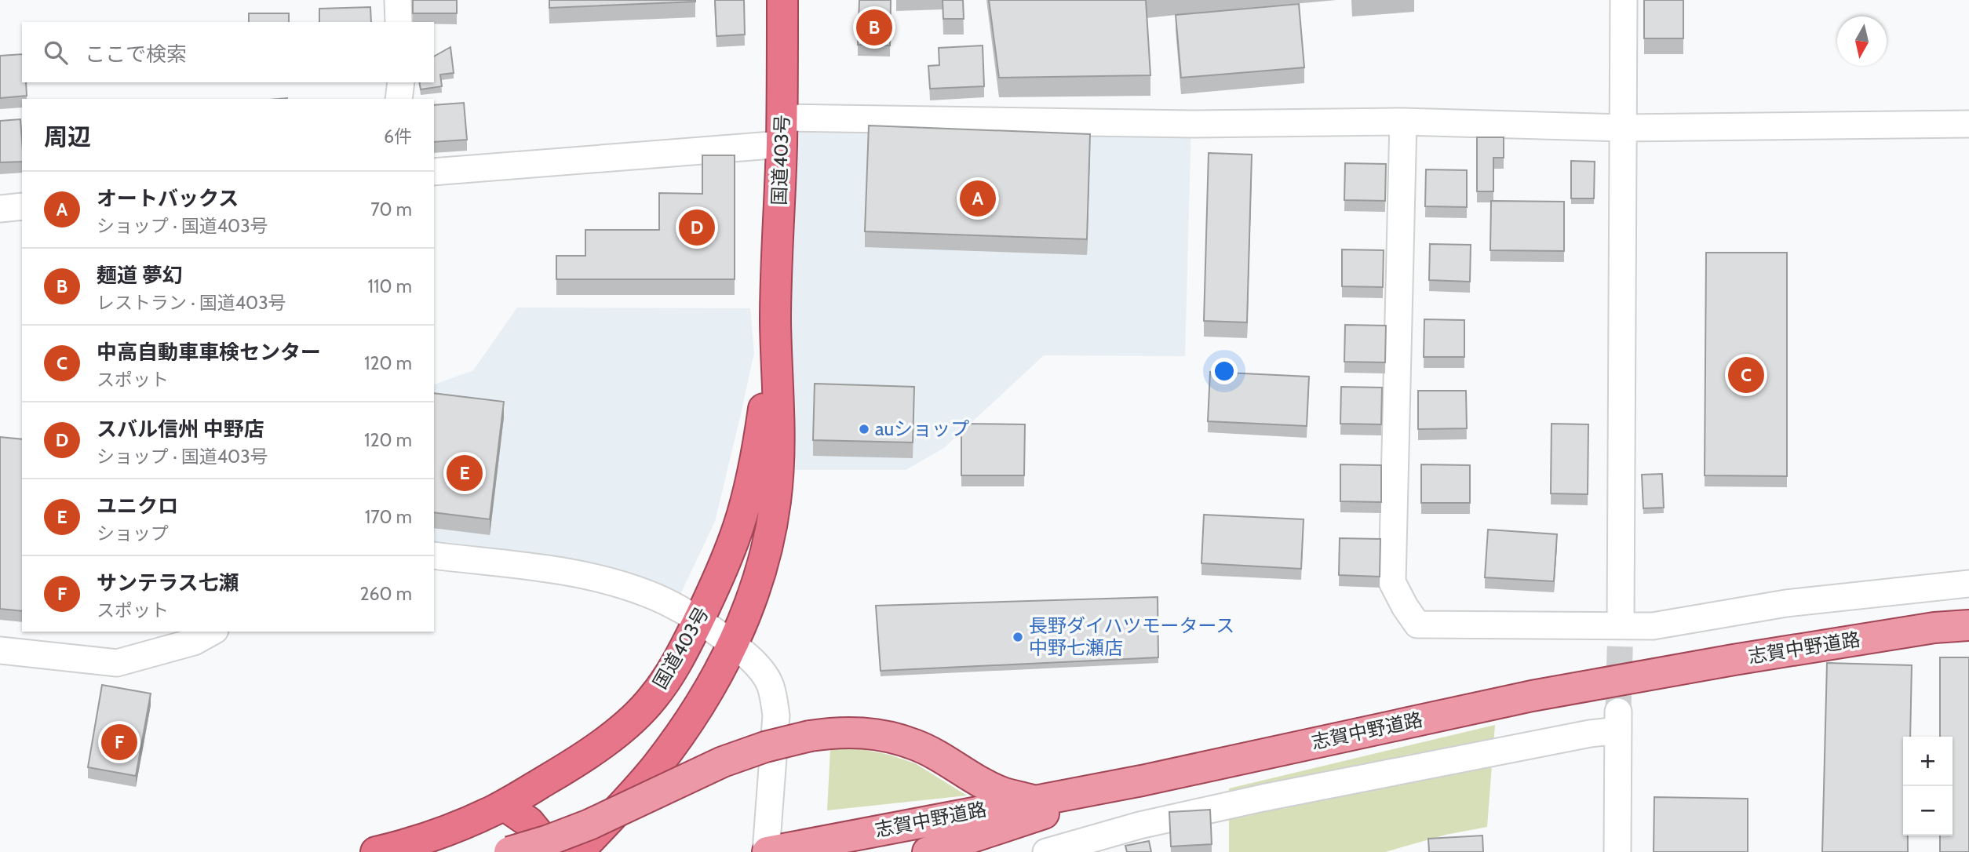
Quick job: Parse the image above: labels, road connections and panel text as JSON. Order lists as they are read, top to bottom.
{
  "streets": {
    "highway": ["国道403号"],
    "main road": ["志賀中野道路"]
  },
  "places": ["auショップ", "長野ダイハツモータース 中野七瀬店"],
  "north": "bottom",
  "page": {
    "pins": [
      "B",
      "A",
      "D",
      "C",
      "E",
      "F"
    ],
    "search": "ここで検索",
    "heading": ["周辺", "6件"],
    "list": [
      {
        "mark": "A",
        "name": "オートバックス",
        "note": "ショップ · 国道403号",
        "value": "70 m"
      },
      {
        "mark": "B",
        "name": "麺道 夢幻",
        "note": "レストラン · 国道403号",
        "value": "110 m"
      },
      {
        "mark": "C",
        "name": "中高自動車車検センター",
        "note": "スポット",
        "value": "120 m"
      },
      {
        "mark": "D",
        "name": "スバル信州 中野店",
        "note": "ショップ · 国道403号",
        "value": "120 m"
      },
      {
        "mark": "E",
        "name": "ユニクロ",
        "note": "ショップ",
        "value": "170 m"
      },
      {
        "mark": "F",
        "name": "サンテラス七瀬",
        "note": "スポット",
        "value": "260 m"
      }
    ],
    "map_buttons": ["+", "−"]
  }
}
